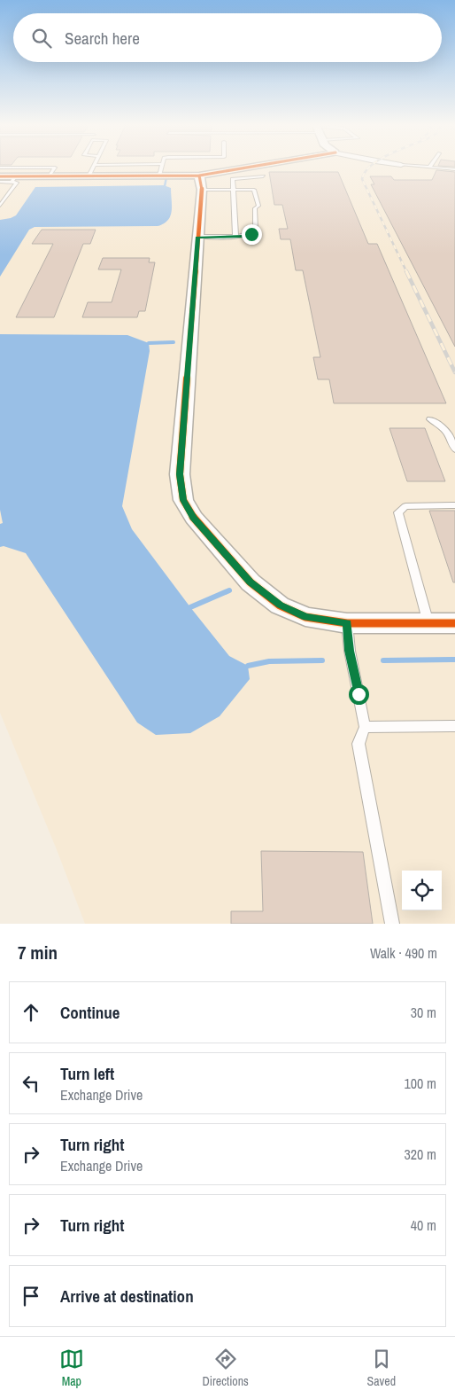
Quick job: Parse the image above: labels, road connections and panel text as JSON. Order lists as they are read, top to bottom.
{
  "page": {
    "search": "Search here",
    "heading": ["7 min", "Walk · 490 m"],
    "list": [
      ["Continue", "30 m"],
      ["Turn left", "Exchange Drive", "100 m"],
      ["Turn right", "Exchange Drive", "320 m"],
      ["Turn right", "40 m"],
      "Arrive at destination"
    ],
    "nav": ["Map", "Directions", "Saved"]
  }
}
